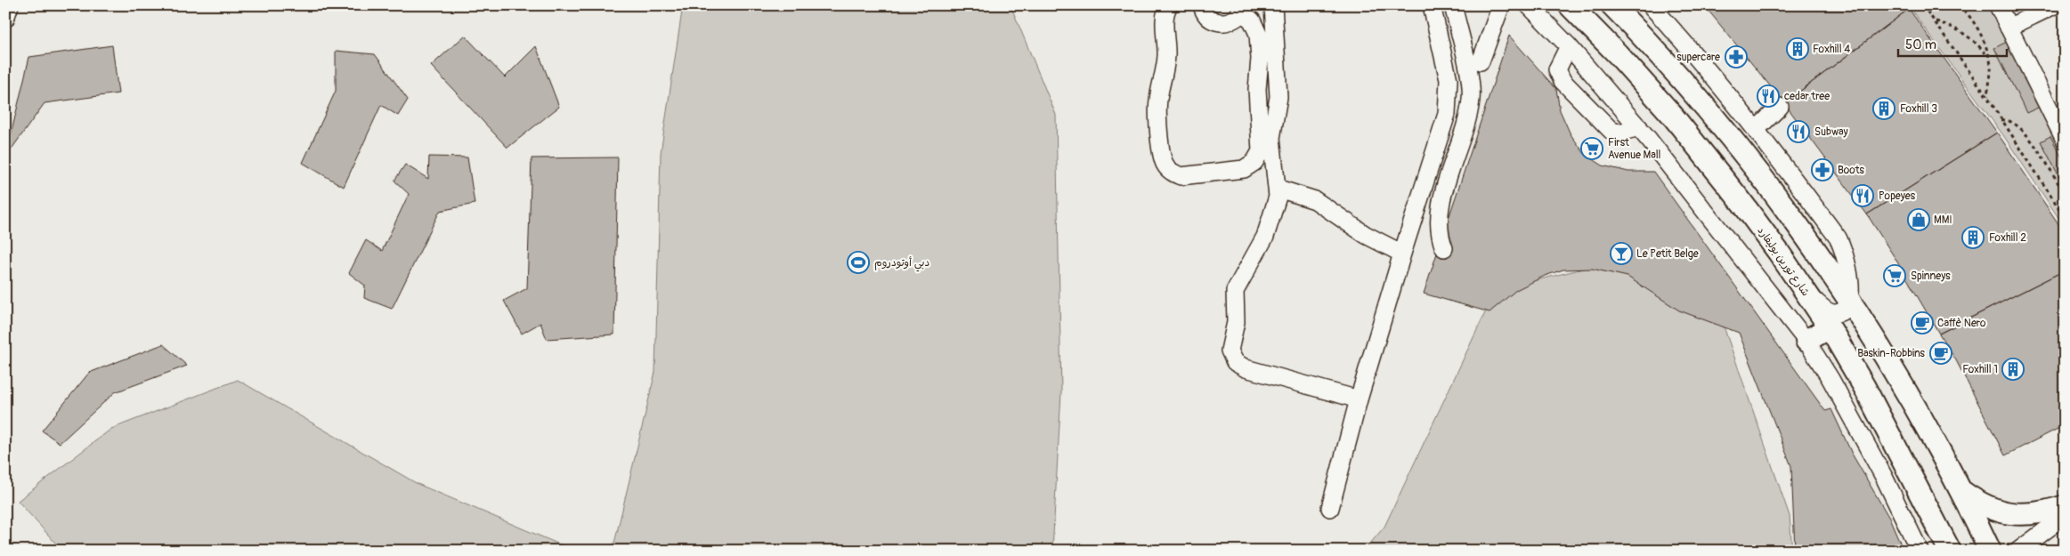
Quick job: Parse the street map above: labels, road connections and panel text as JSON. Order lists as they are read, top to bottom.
{
  "streets": {
    "main road": ["شارع تورين بوليفارد"]
  },
  "places": {
    "building": [
      "Foxhill 4",
      "Foxhill 3",
      "Foxhill 2",
      "Foxhill 1"
    ],
    "pharmacy": ["supercare", "Boots"],
    "restaurant": ["cedar tree", "Subway", "Popeyes"],
    "supermarket": ["First Avenue Mall", "Spinneys"],
    "shop": ["MMI"],
    "bar": ["Le Petit Belge"],
    "sports": ["دبي أوتودروم"],
    "cafe": ["Caffè Nero", "Baskin-Robbins"]
  },
  "scale_bar": "50 m"
}
